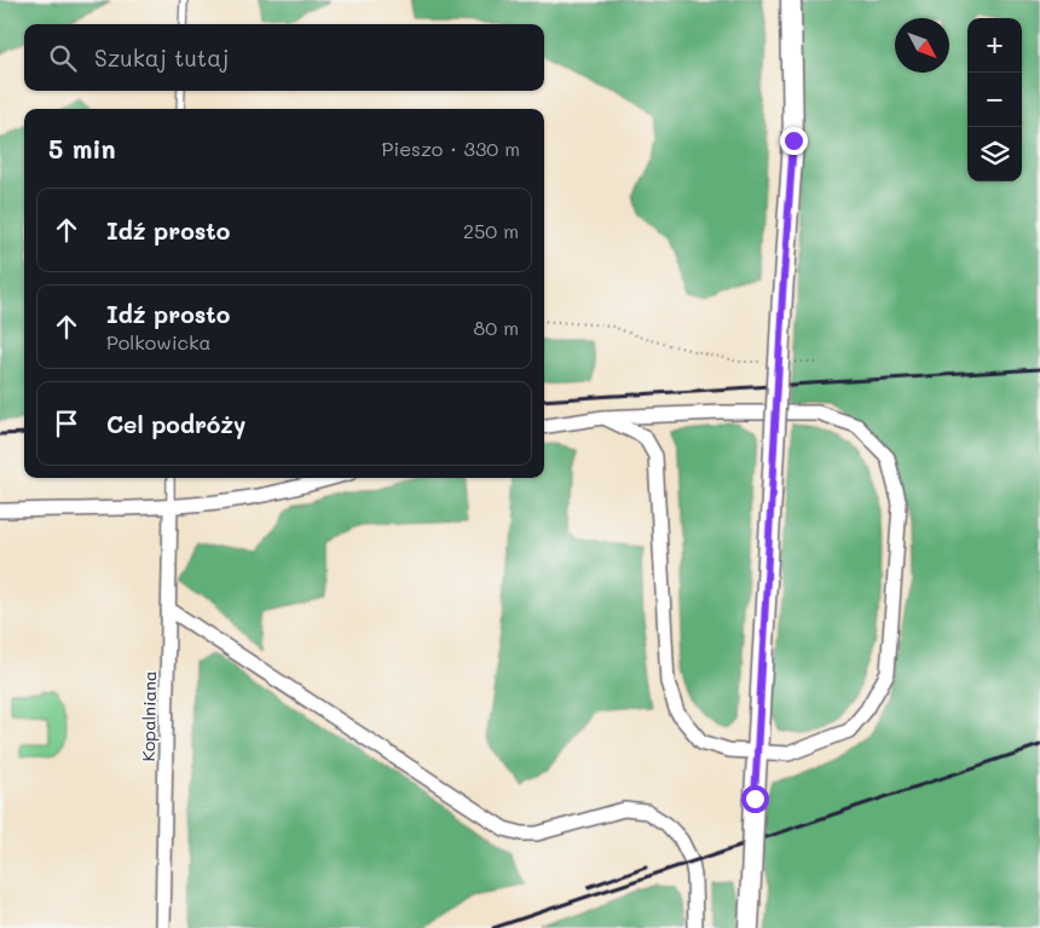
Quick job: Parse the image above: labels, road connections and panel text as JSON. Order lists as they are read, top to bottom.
{
  "streets": {
    "street": ["Kopalniana"]
  },
  "north": "bottom right",
  "page": {
    "map_buttons": ["+", "−"],
    "search": "Szukaj tutaj",
    "heading": ["5 min", "Pieszo · 330 m"],
    "list": [
      ["Idź prosto", "250 m"],
      ["Idź prosto", "Polkowicka", "80 m"],
      "Cel podróży"
    ]
  }
}
